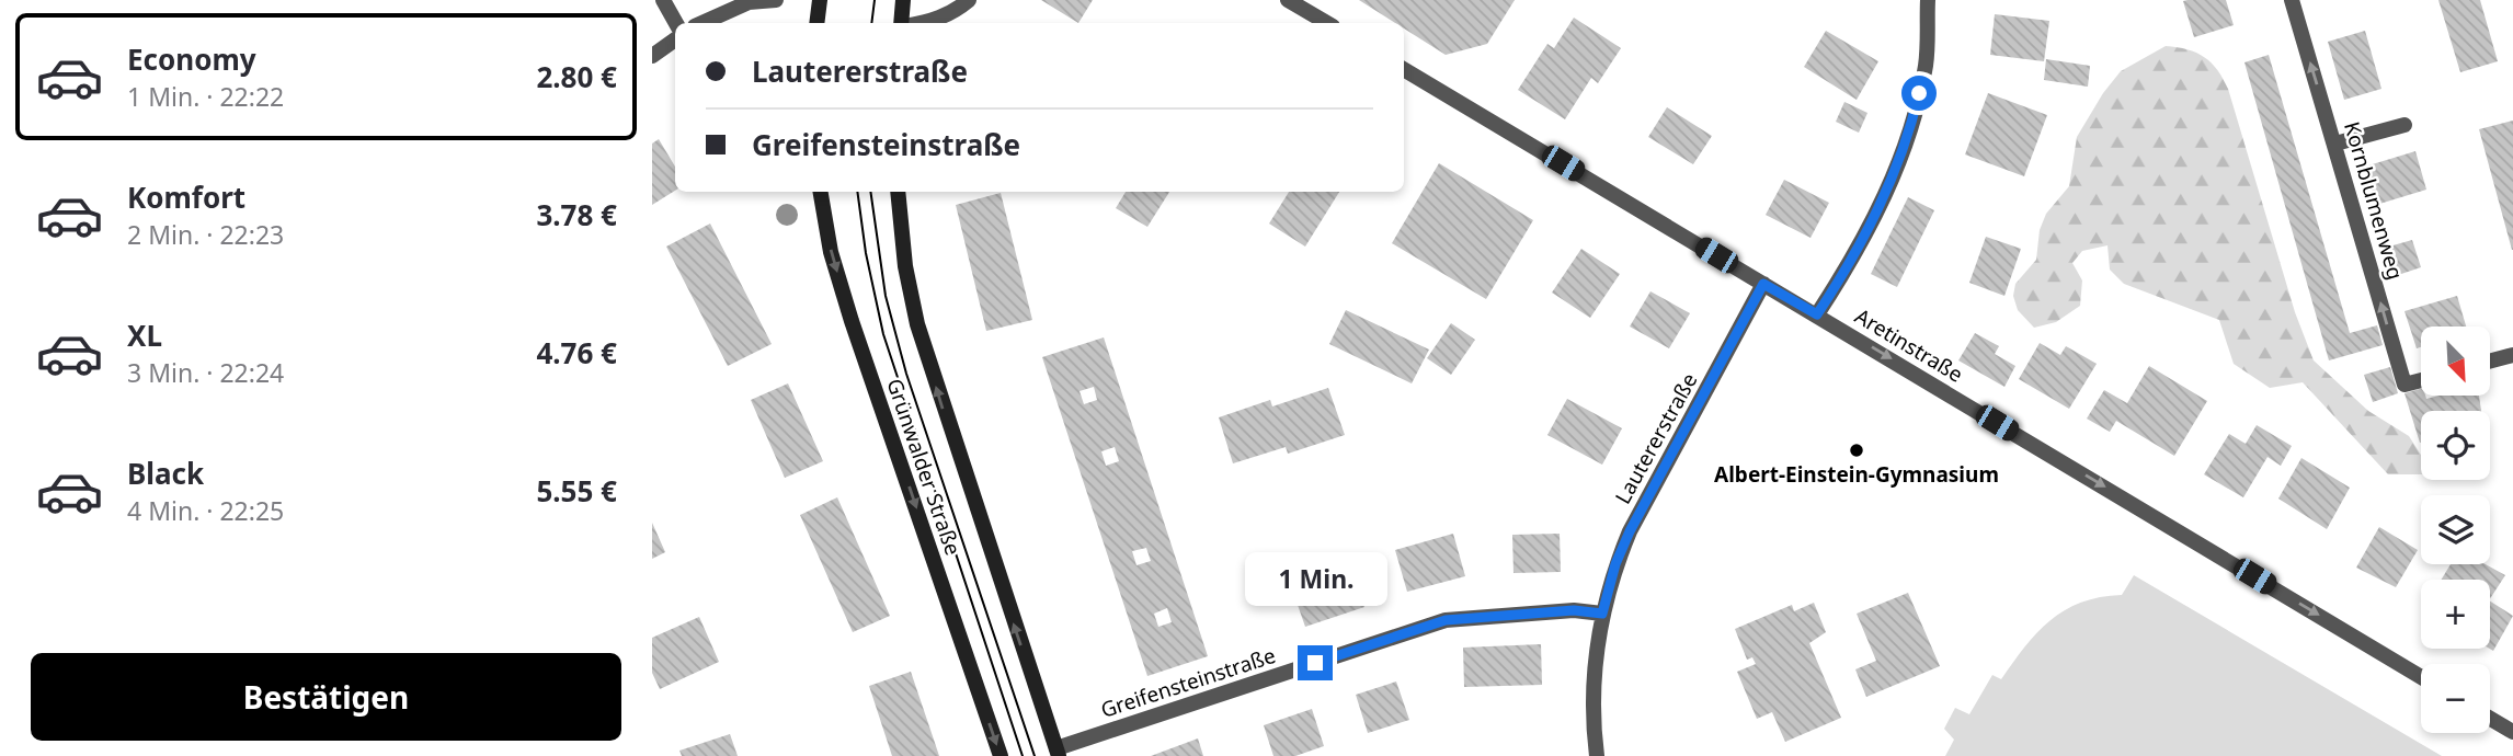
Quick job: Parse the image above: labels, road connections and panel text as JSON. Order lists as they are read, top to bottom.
{
  "streets": {
    "main road": ["Grünwalder Straße"],
    "street": [
      "Kornblumenweg",
      "Aretinstraße",
      "Lautererstraße",
      "Greifensteinstraße"
    ]
  },
  "crossings": [
    ["Aretinstraße", "Lautererstraße"],
    ["Lautererstraße", "Greifensteinstraße"],
    ["Grünwalder Straße", "Greifensteinstraße"]
  ],
  "one_way": ["Kornblumenweg", "Aretinstraße"],
  "places": ["Albert-Einstein-Gymnasium"],
  "north": "bottom right",
  "page": {
    "list": [
      {
        "name": "Economy",
        "note": "1 Min. · 22:22",
        "value": "2.80 €"
      },
      {
        "name": "Komfort",
        "note": "2 Min. · 22:23",
        "value": "3.78 €"
      },
      {
        "name": "XL",
        "note": "3 Min. · 22:24",
        "value": "4.76 €"
      },
      {
        "name": "Black",
        "note": "4 Min. · 22:25",
        "value": "5.55 €"
      }
    ],
    "banner": ["Lautererstraße", "Greifensteinstraße"],
    "map_buttons": ["+", "−"],
    "bubble": "1 Min.",
    "buttons": "Bestätigen"
  }
}
